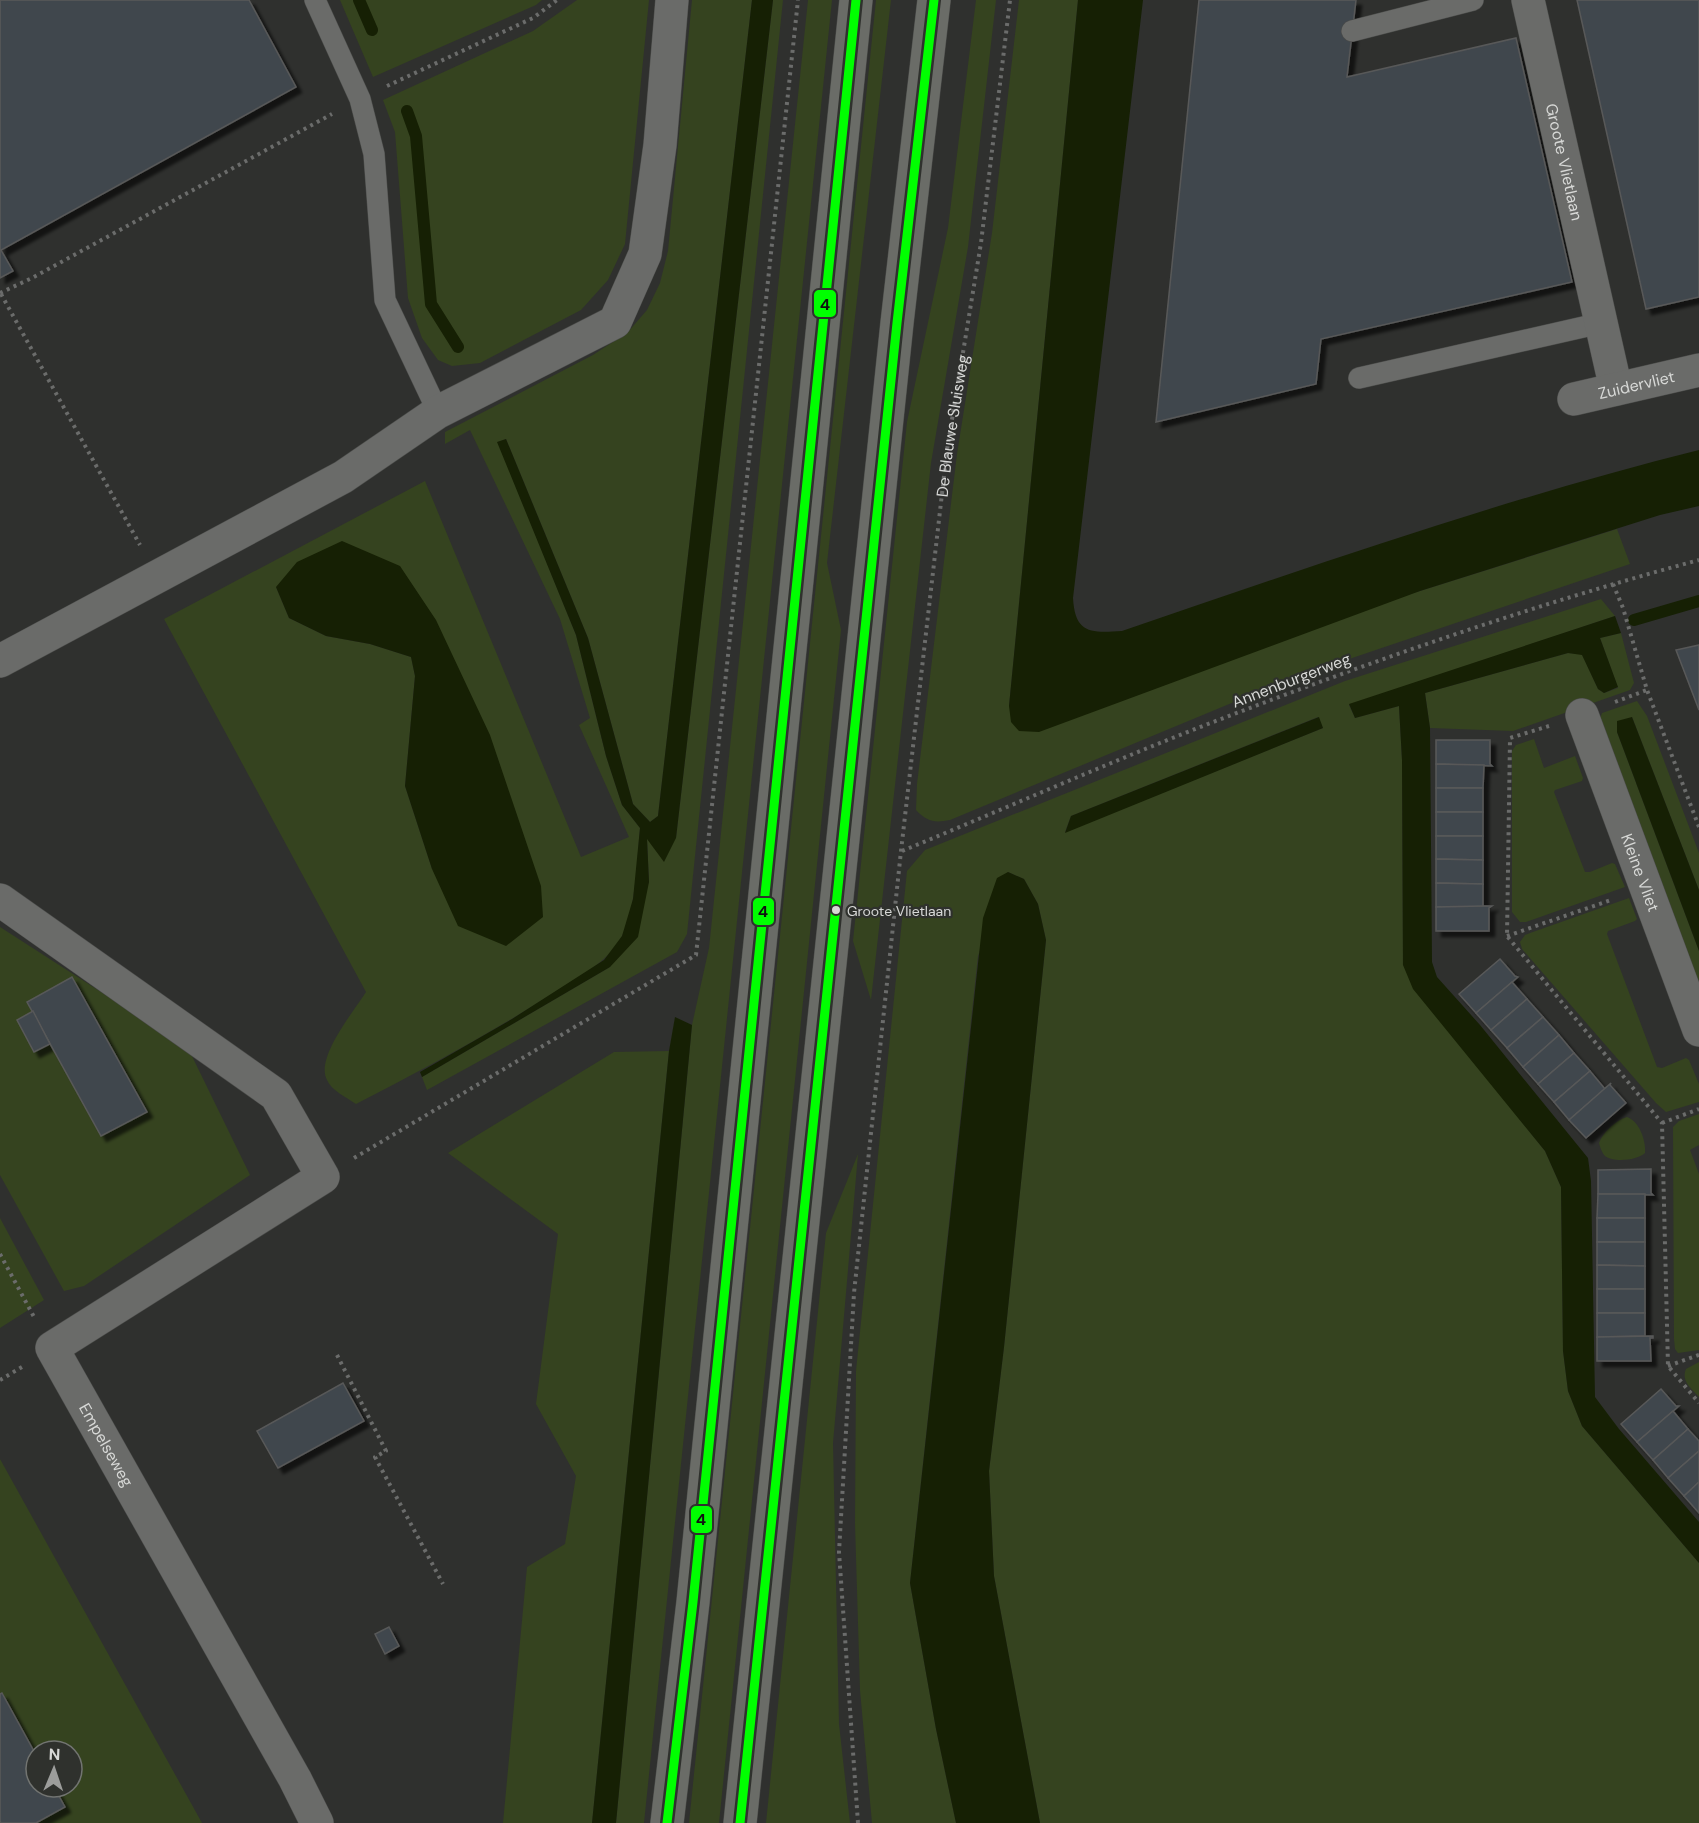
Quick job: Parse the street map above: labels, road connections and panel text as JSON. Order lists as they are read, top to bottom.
{
  "streets": {
    "street": [
      "Groote Vlietlaan",
      "Zuidervliet",
      "Kleine Vliet",
      "Empelseweg"
    ],
    "path": ["De Blauwe Sluisweg", "Annenburgerweg"]
  },
  "crossings": [
    ["Groote Vlietlaan", "Zuidervliet"],
    ["De Blauwe Sluisweg", "Annenburgerweg"]
  ],
  "places": ["Groote Vlietlaan"],
  "lines": ["transit line 4"],
  "north": "top"
}
